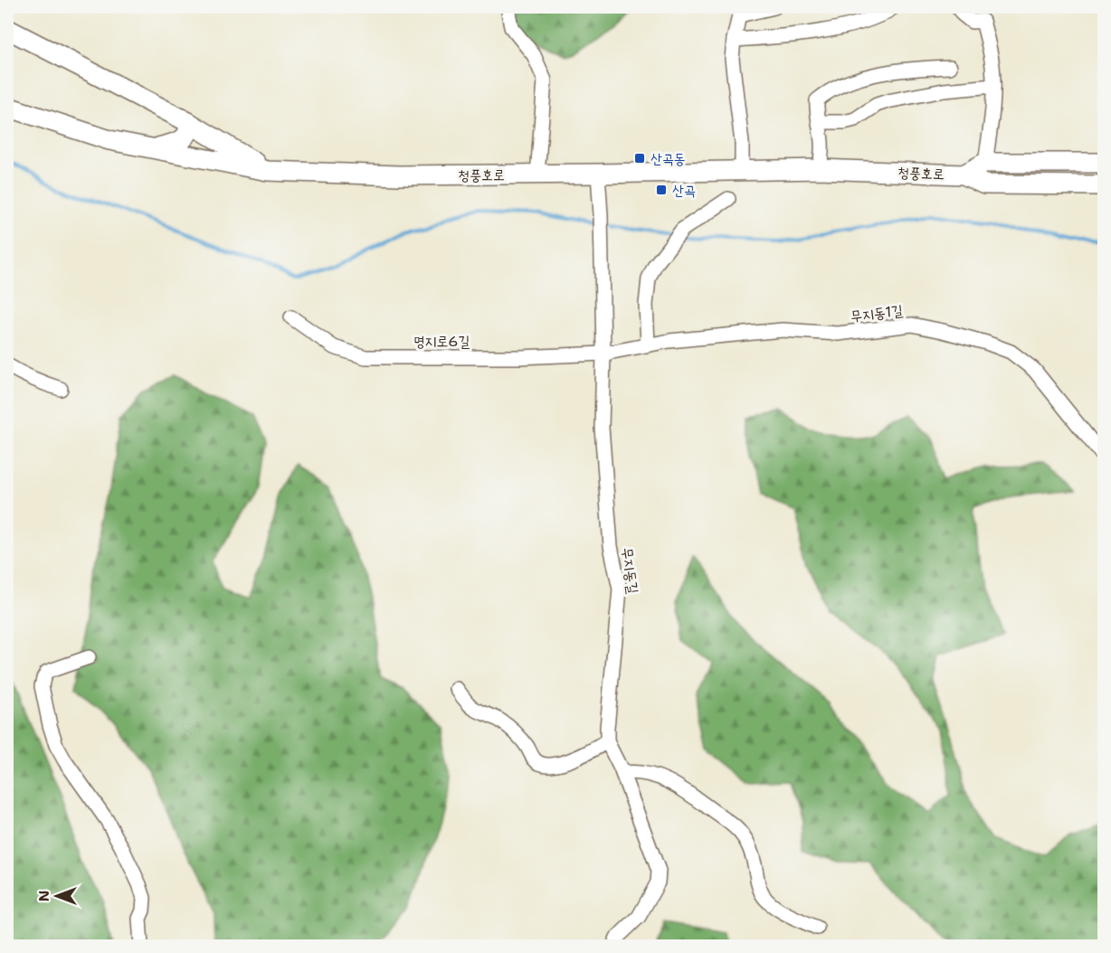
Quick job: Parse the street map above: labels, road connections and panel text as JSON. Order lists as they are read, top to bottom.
{
  "streets": {
    "main road": ["청풍호로"],
    "street": ["무지동1길", "명지로6길", "무지동길"]
  },
  "crossings": [
    ["청풍호로", "무지동길"],
    ["무지동1길", "명지로6길"],
    ["무지동1길", "무지동길"],
    ["명지로6길", "무지동길"]
  ],
  "places": {
    "transit": ["산곡동", "산곡"]
  },
  "north": "left"
}
